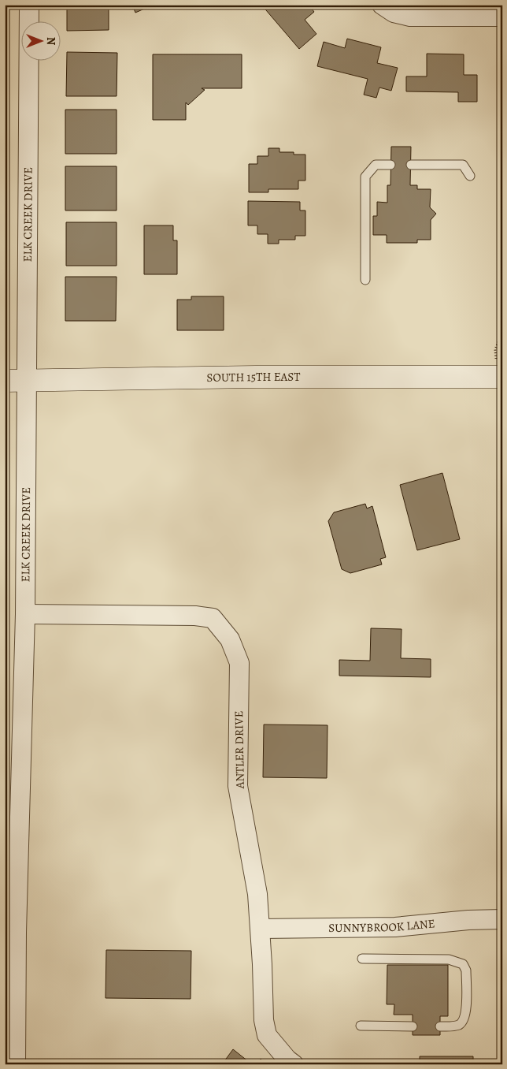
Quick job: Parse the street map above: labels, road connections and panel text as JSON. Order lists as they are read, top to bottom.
{
  "streets": {
    "main road": ["SOUTH 15TH EAST"],
    "street": ["ELK CREEK DRIVE", "ANTLER DRIVE", "SUNNYBROOK LANE"]
  },
  "crossings": [
    ["ELK CREEK DRIVE", "SOUTH 15TH EAST"],
    ["ELK CREEK DRIVE", "ANTLER DRIVE"],
    ["ANTLER DRIVE", "SUNNYBROOK LANE"]
  ],
  "north": "right"
}
